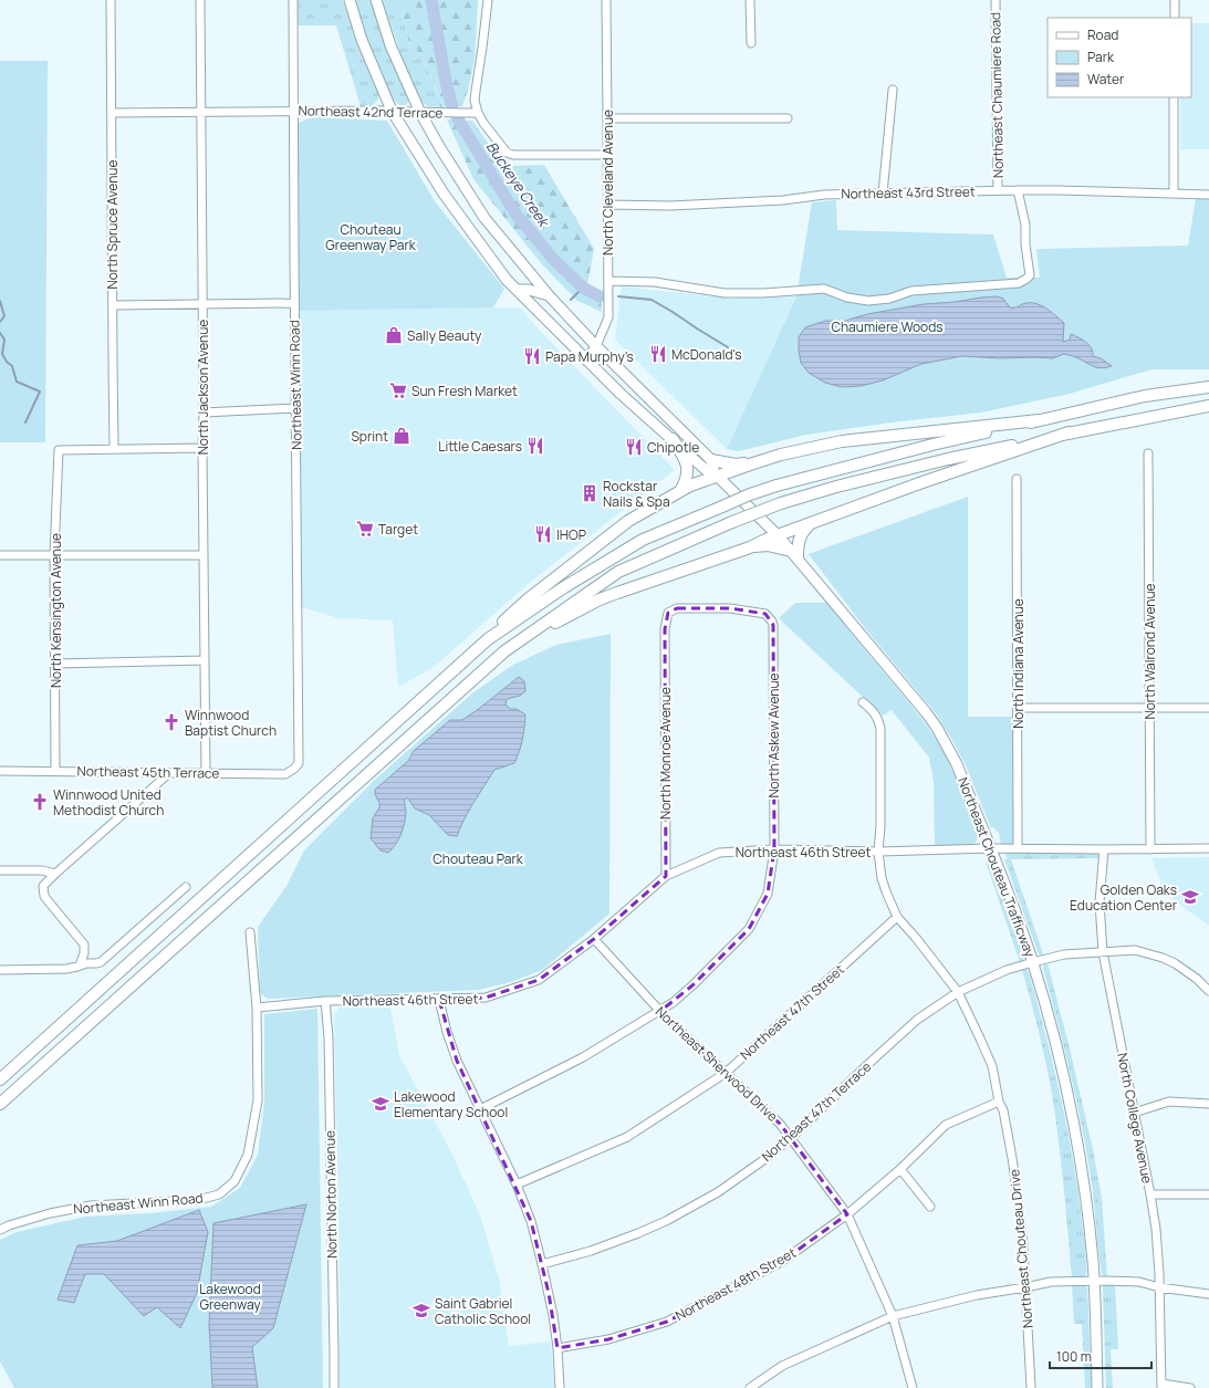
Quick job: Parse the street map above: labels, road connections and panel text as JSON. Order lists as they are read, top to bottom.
{
  "streets": {
    "main road": ["Northeast Chouteau Trafficway"],
    "street": [
      "Northeast Chaumiere Road",
      "Northeast 42nd Terrace",
      "North Cleveland Avenue",
      "Northeast 43rd Street",
      "North Spruce Avenue",
      "Northeast Winn Road",
      "North Jackson Avenue",
      "North Kensington Avenue",
      "North Walrond Avenue",
      "North Indiana Avenue",
      "North Askew Avenue",
      "North Monroe Avenue",
      "Northeast 45th Terrace",
      "Northeast 46th Street",
      "Northeast 47th Street",
      "Northeast Sherwood Drive",
      "Northeast 47th Terrace",
      "North College Avenue",
      "North Norton Avenue",
      "Northeast Chouteau Drive",
      "Northeast 48th Street"
    ]
  },
  "crossings": [
    ["Northeast Chaumiere Road", "North Cleveland Avenue"],
    ["Northeast Chaumiere Road", "Northeast 43rd Street"],
    ["Northeast 42nd Terrace", "North Spruce Avenue"],
    ["Northeast 42nd Terrace", "Northeast Winn Road"],
    ["Northeast 42nd Terrace", "North Jackson Avenue"],
    ["Northeast 42nd Terrace", "Northeast Chouteau Trafficway"],
    ["North Cleveland Avenue", "Northeast 43rd Street"],
    ["North Cleveland Avenue", "Northeast Chouteau Trafficway"],
    ["North Spruce Avenue", "North Kensington Avenue"],
    ["Northeast Winn Road", "Northeast 45th Terrace"],
    ["Northeast Winn Road", "Northeast 46th Street"],
    ["North Jackson Avenue", "Northeast 45th Terrace"],
    ["North Kensington Avenue", "Northeast 45th Terrace"],
    ["North Walrond Avenue", "Northeast 46th Street"],
    ["North Indiana Avenue", "Northeast 46th Street"],
    ["North Askew Avenue", "North Monroe Avenue"],
    ["North Askew Avenue", "Northeast 46th Street"],
    ["North Askew Avenue", "Northeast Sherwood Drive"],
    ["North Monroe Avenue", "Northeast 46th Street"],
    ["Northeast 46th Street", "Northeast Chouteau Trafficway"],
    ["Northeast 46th Street", "Northeast Sherwood Drive"],
    ["Northeast 46th Street", "North College Avenue"],
    ["Northeast 46th Street", "North Norton Avenue"],
    ["Northeast 46th Street", "Northeast Chouteau Drive"],
    ["Northeast Chouteau Trafficway", "Northeast 47th Terrace"],
    ["Northeast 47th Street", "Northeast Sherwood Drive"],
    ["Northeast 47th Street", "Northeast Chouteau Drive"],
    ["Northeast Sherwood Drive", "Northeast 47th Terrace"],
    ["Northeast Sherwood Drive", "Northeast 48th Street"],
    ["Northeast 47th Terrace", "North College Avenue"],
    ["Northeast 47th Terrace", "Northeast Chouteau Drive"],
    ["Northeast Chouteau Drive", "Northeast 48th Street"]
  ],
  "water": ["Buckeye Creek"],
  "parks": [
    "Chouteau Greenway Park",
    "Chaumiere Woods",
    "Chouteau Park",
    "Lakewood Greenway"
  ],
  "places": {
    "shop": ["Sally Beauty", "Sprint"],
    "restaurant": [
      "McDonald's",
      "Papa Murphy's",
      "Little Caesars",
      "Chipotle",
      "IHOP"
    ],
    "supermarket": ["Sun Fresh Market", "Target"],
    "building": ["Rockstar Nails & Spa"],
    "church": ["Winnwood Baptist Church", "Winnwood United Methodist Church"],
    "school or university": ["Golden Oaks Education Center", "Lakewood Elementary School", "Saint Gabriel Catholic School"]
  },
  "legend": ["Road", "Park", "Water"],
  "scale_bar": "100 m"
}
